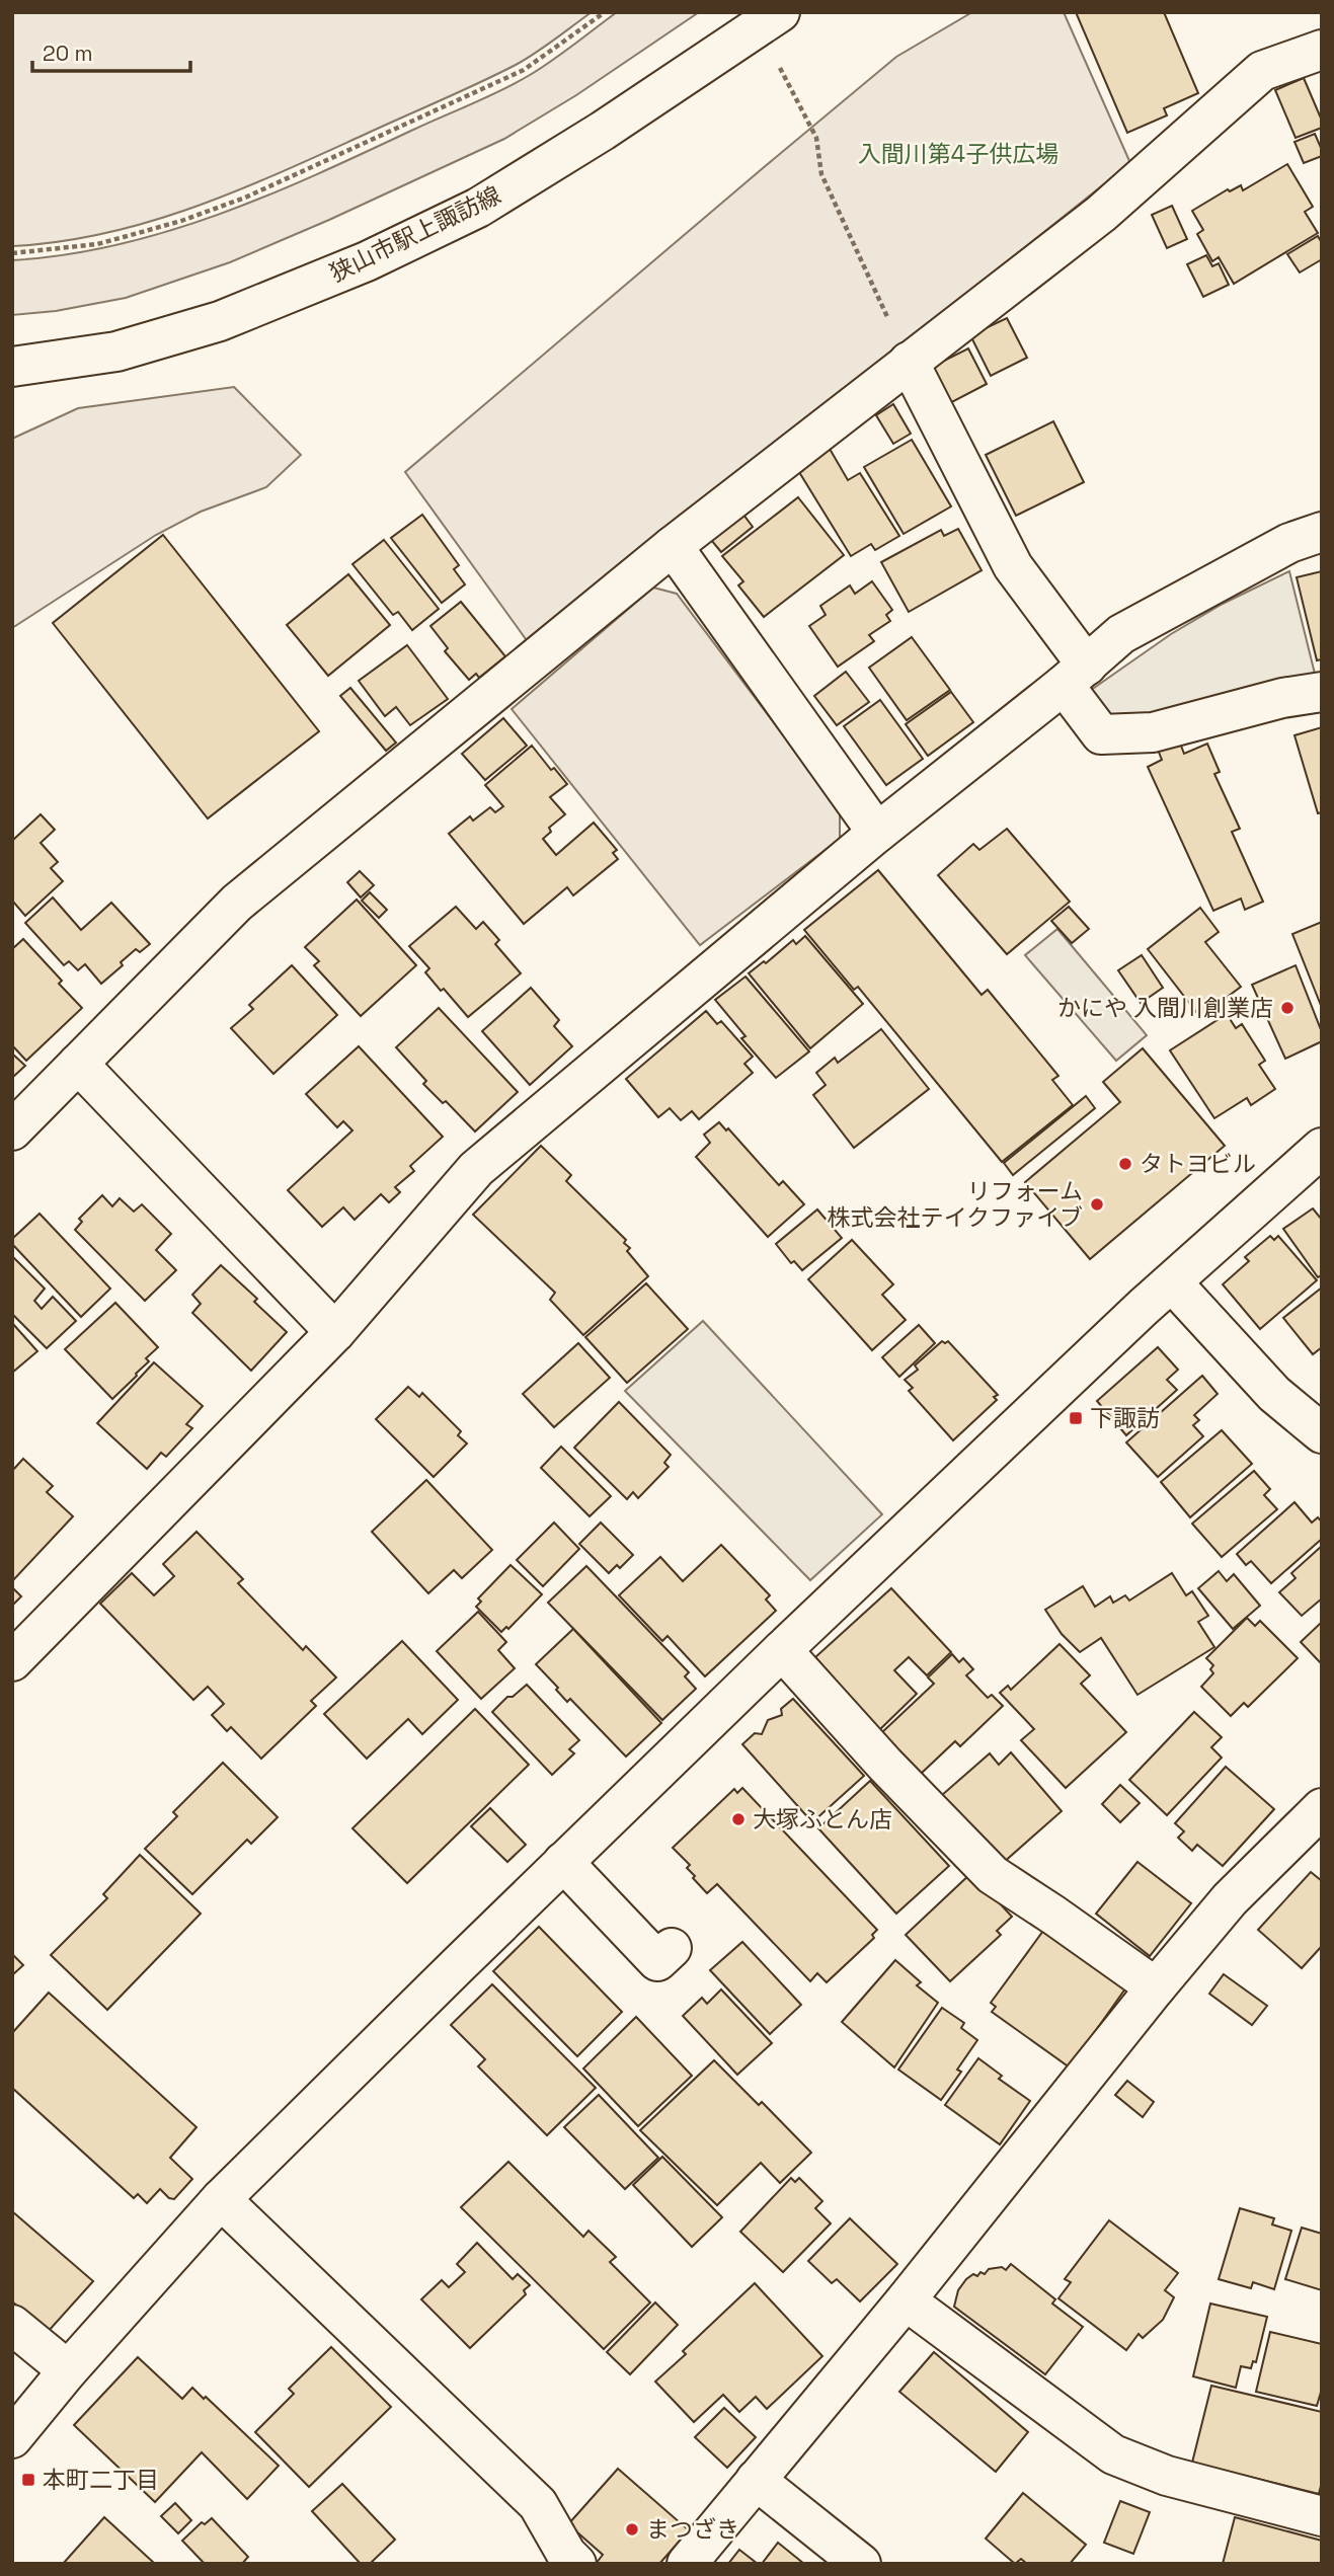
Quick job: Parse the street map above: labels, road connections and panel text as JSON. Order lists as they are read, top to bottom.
{
  "streets": {
    "street": ["狭山市駅上諏訪線"]
  },
  "parks": ["入間川第4子供広場"],
  "places": {
    "other": [
      "かにや 入間川創業店",
      "タトヨビル",
      "リフォーム 株式会社テイクファイブ",
      "大塚ふとん店",
      "まつざき"
    ],
    "transit": ["下諏訪", "本町二丁目"]
  },
  "scale_bar": "20 m"
}
